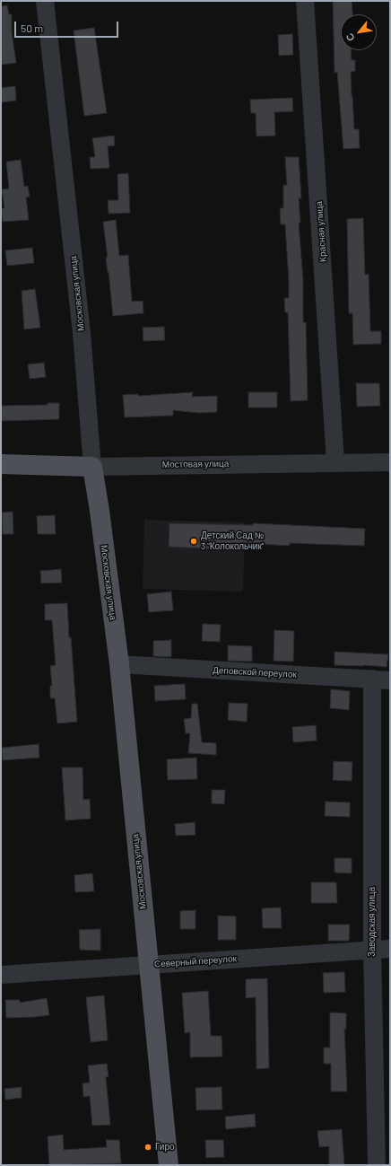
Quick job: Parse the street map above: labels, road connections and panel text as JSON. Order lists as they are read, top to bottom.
{
  "streets": {
    "main road": ["Московская улица", "Мостовая улица"],
    "street": [
      "Красная улица",
      "Деповской переулок",
      "Заводская улица",
      "Северный переулок"
    ]
  },
  "crossings": [
    ["Красная улица", "Мостовая улица"],
    ["Московская улица", "Мостовая улица"],
    ["Московская улица", "Деповской переулок"],
    ["Московская улица", "Северный переулок"],
    ["Деповской переулок", "Заводская улица"],
    ["Заводская улица", "Северный переулок"]
  ],
  "places": ["Детский Сад № 3 \"Колокольчик\"", "Гиро"],
  "scale_bar": "50 m",
  "north": "bottom left"
}
